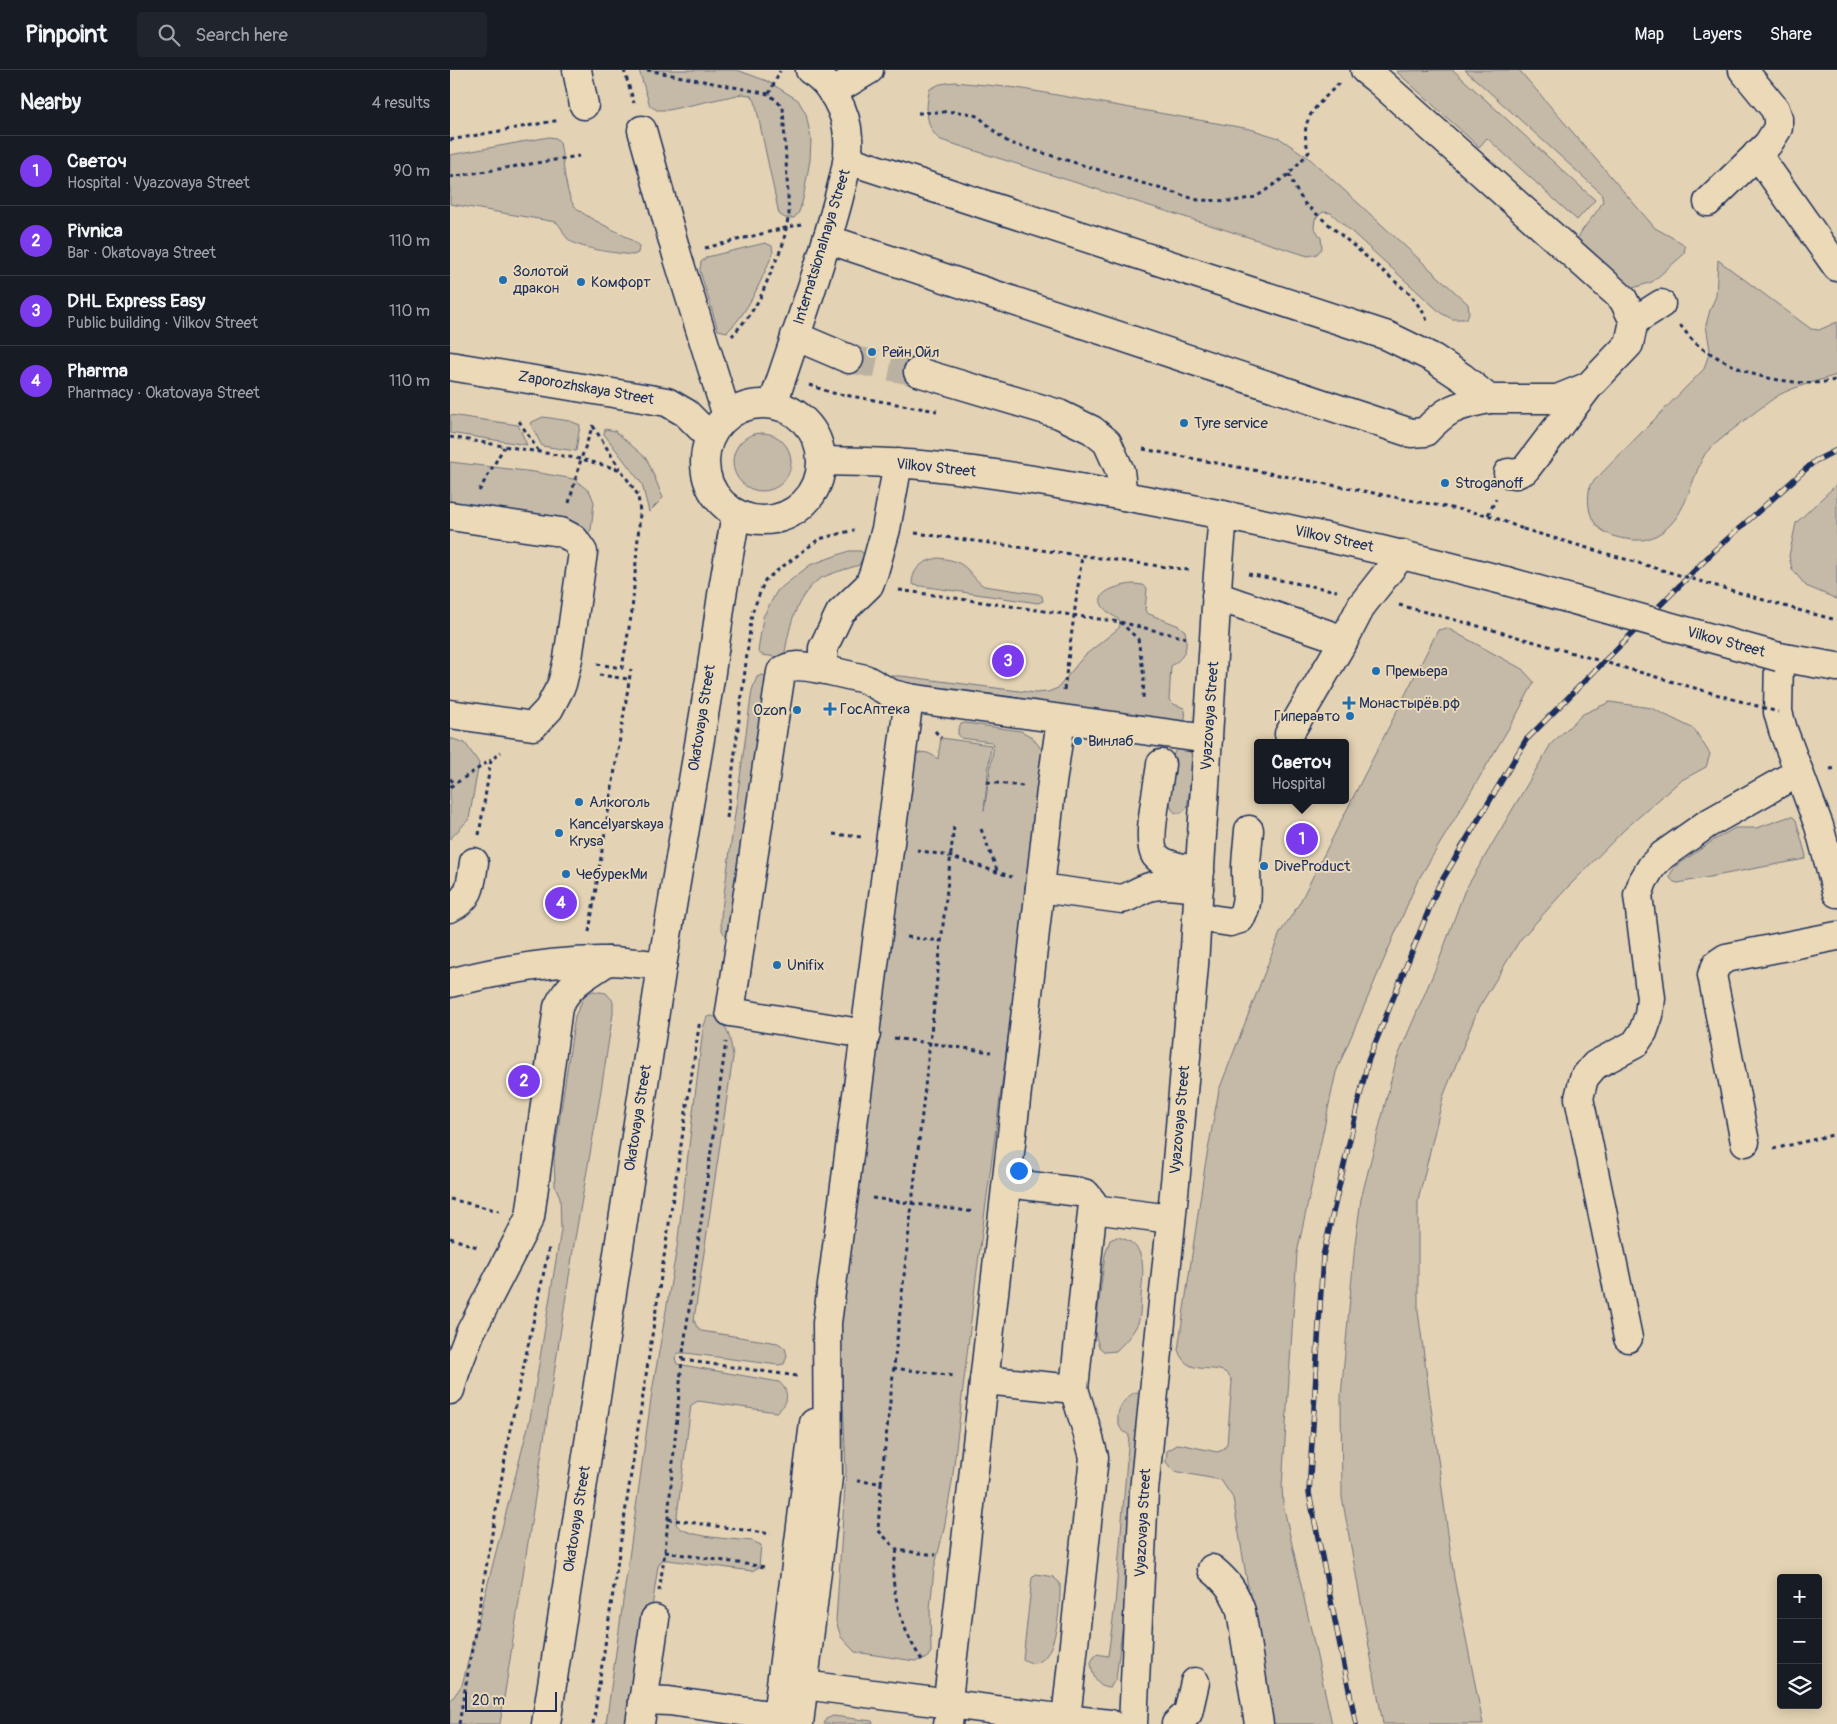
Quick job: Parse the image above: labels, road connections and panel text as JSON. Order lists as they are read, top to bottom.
{
  "streets": {
    "main road": [
      "Internatsionalnaya Street",
      "Zaporozhskaya Street",
      "Vilkov Street",
      "Vyazovaya Street",
      "Okatovaya Street"
    ]
  },
  "crossings": [
    ["Internatsionalnaya Street", "Zaporozhskaya Street"],
    ["Internatsionalnaya Street", "Vilkov Street"],
    ["Internatsionalnaya Street", "Okatovaya Street"],
    ["Zaporozhskaya Street", "Vilkov Street"],
    ["Zaporozhskaya Street", "Okatovaya Street"],
    ["Vilkov Street", "Vyazovaya Street"],
    ["Vilkov Street", "Okatovaya Street"]
  ],
  "places": {
    "other": [
      "Золотой дракон",
      "Комфорт",
      "Рейн Ойл",
      "Tyre service",
      "Stroganoff",
      "Премьера",
      "Ozon",
      "Гиперавто",
      "Винлаб",
      "Алкоголь",
      "Kancelyarskaya Krysa",
      "DiveProduct",
      "ЧебурекМи",
      "Unifix"
    ],
    "health": ["Монастырёв.рф", "ГосАптека"]
  },
  "scale_bar": "20 m",
  "page": {
    "header": "Pinpoint",
    "search": "Search here",
    "nav": ["Map", "Layers", "Share"],
    "heading": ["Nearby", "4 results"],
    "list": [
      {
        "mark": "1",
        "name": "Светоч",
        "note": "Hospital · Vyazovaya Street",
        "value": "90 m"
      },
      {
        "mark": "2",
        "name": "Pivnica",
        "note": "Bar · Okatovaya Street",
        "value": "110 m"
      },
      {
        "mark": "3",
        "name": "DHL Express Easy",
        "note": "Public building · Vilkov Street",
        "value": "110 m"
      },
      {
        "mark": "4",
        "name": "Pharma",
        "note": "Pharmacy · Okatovaya Street",
        "value": "110 m"
      }
    ],
    "pins": [
      "3",
      "1",
      "4",
      "2"
    ],
    "popup": ["Светоч", "Hospital"],
    "map_buttons": ["+", "−"],
    "scale": "20 m"
  }
}
